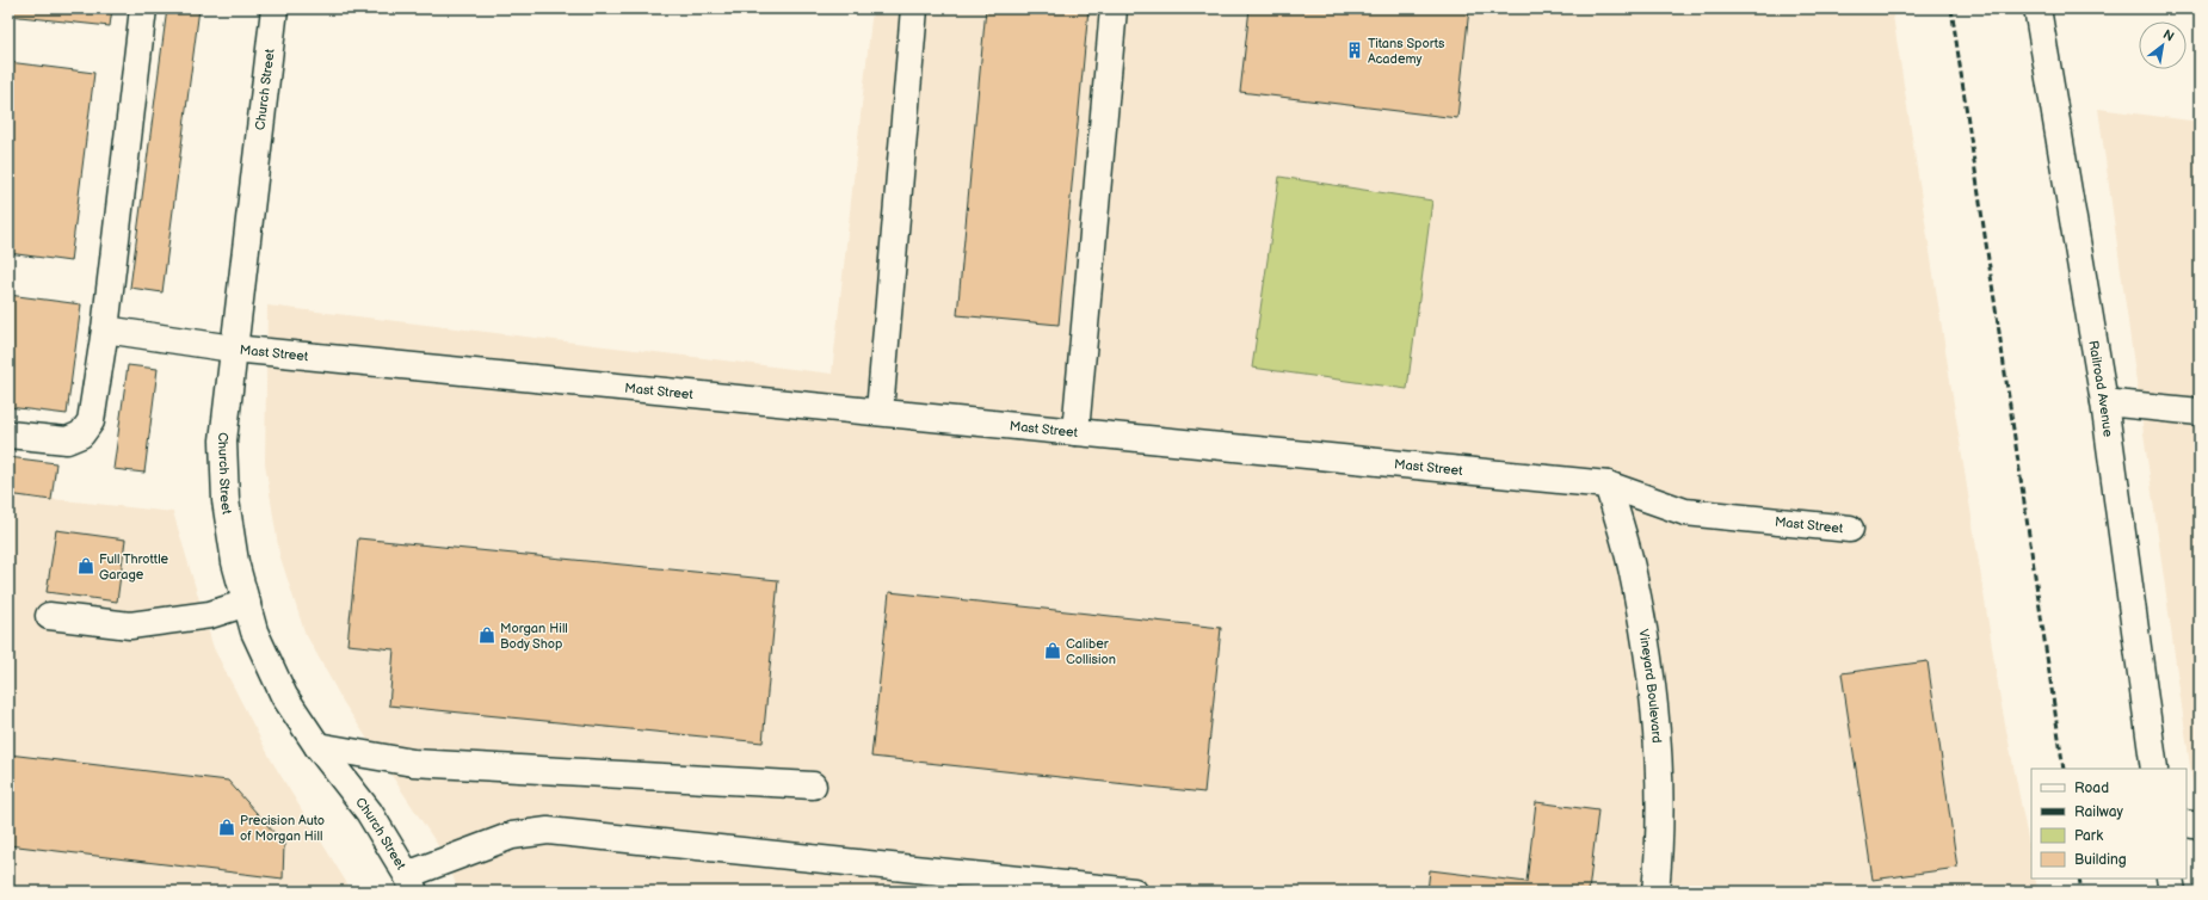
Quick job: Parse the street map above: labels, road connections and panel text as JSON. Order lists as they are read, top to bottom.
{
  "streets": {
    "street": [
      "Church Street",
      "Mast Street",
      "Railroad Avenue",
      "Vineyard Boulevard"
    ]
  },
  "crossings": [
    ["Church Street", "Mast Street"],
    ["Mast Street", "Vineyard Boulevard"]
  ],
  "places": {
    "building": ["Titans Sports Academy"],
    "shop": [
      "Full Throttle Garage",
      "Morgan Hill Body Shop",
      "Caliber Collision",
      "Precision Auto of Morgan Hill"
    ]
  },
  "legend": [
    "Road",
    "Railway",
    "Park",
    "Building"
  ],
  "north": "top right"
}
